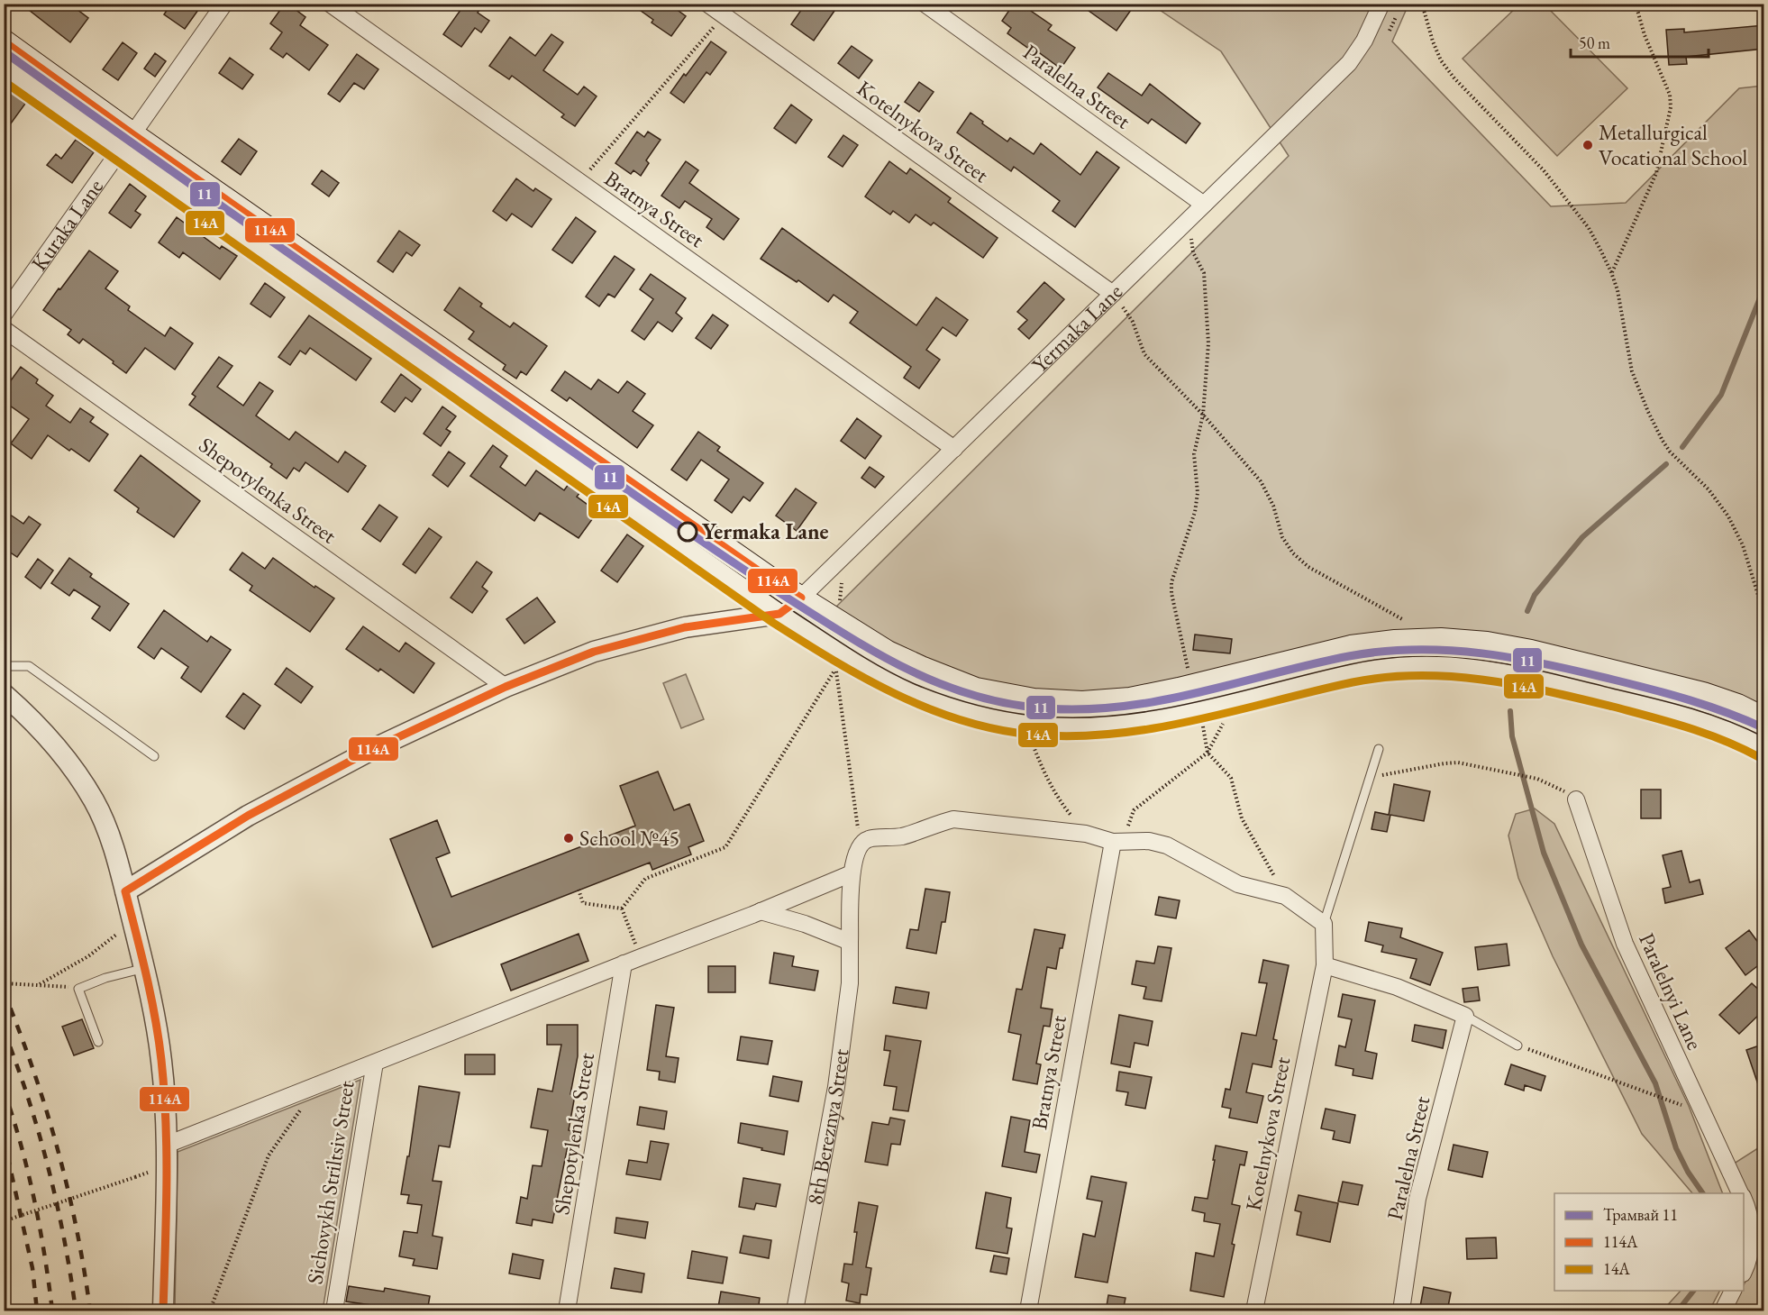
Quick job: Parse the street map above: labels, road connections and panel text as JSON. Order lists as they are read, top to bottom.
{
  "streets": {
    "main road": ["Yermaka Lane"],
    "street": [
      "Paralelna Street",
      "Kotelnykova Street",
      "Bratnya Street",
      "Kuraka Lane",
      "Shepotylenka Street",
      "Paralelnyi Lane",
      "8th Bereznya Street",
      "Sichovykh Striltsiv Street"
    ]
  },
  "crossings": [
    ["Paralelna Street", "Yermaka Lane"],
    ["Kotelnykova Street", "Yermaka Lane"],
    ["Bratnya Street", "Yermaka Lane"],
    ["Yermaka Lane", "Shepotylenka Street"]
  ],
  "places": ["Metallurgical Vocational School", "Yermaka Lane", "School №45"],
  "lines": ["transit line 114А", "tram line 11", "transit line 14А"],
  "legend": ["Трамвай 11", "114А", "14А"],
  "scale_bar": "50 m"
}
